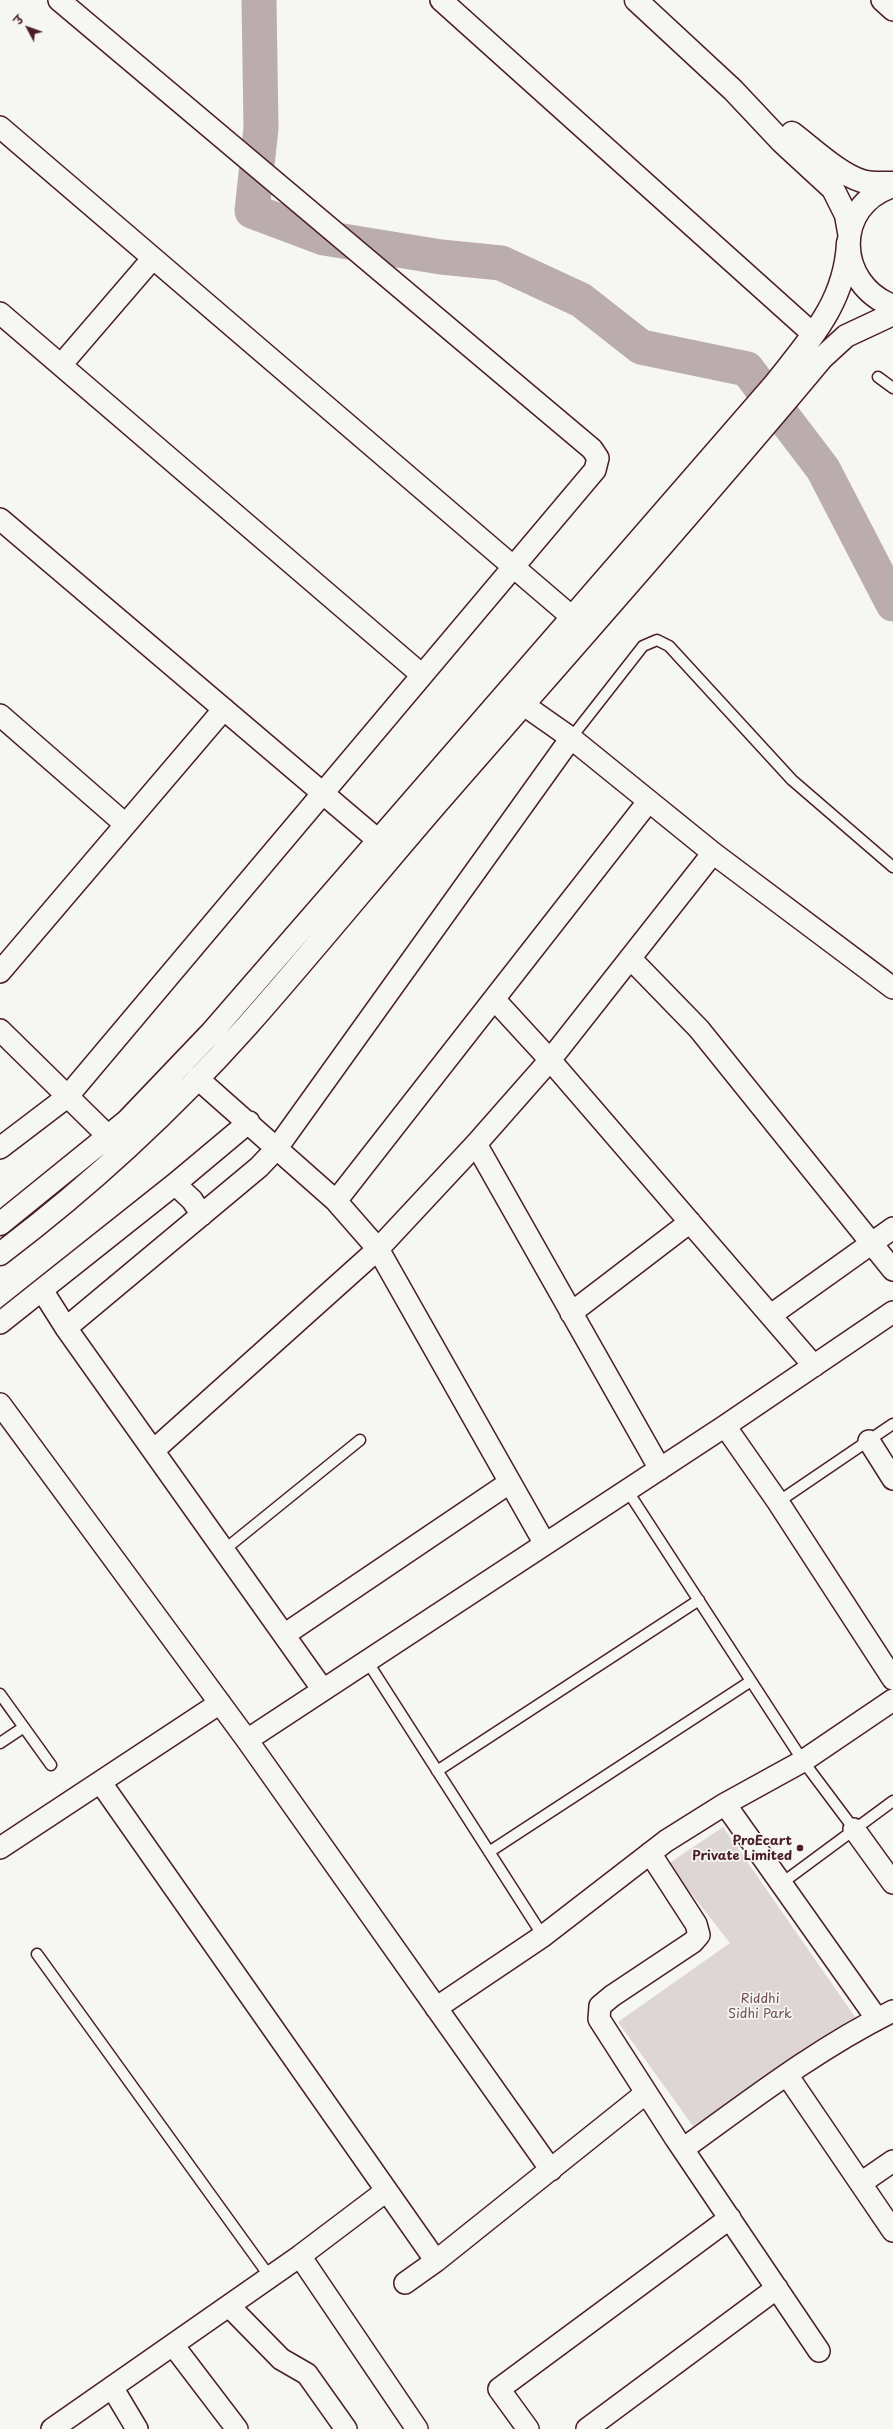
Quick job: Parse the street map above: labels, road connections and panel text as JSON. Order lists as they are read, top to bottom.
{
  "parks": ["Riddhi Sidhi Park"],
  "places": ["ProEcart Private Limited"],
  "north": "top left"
}
